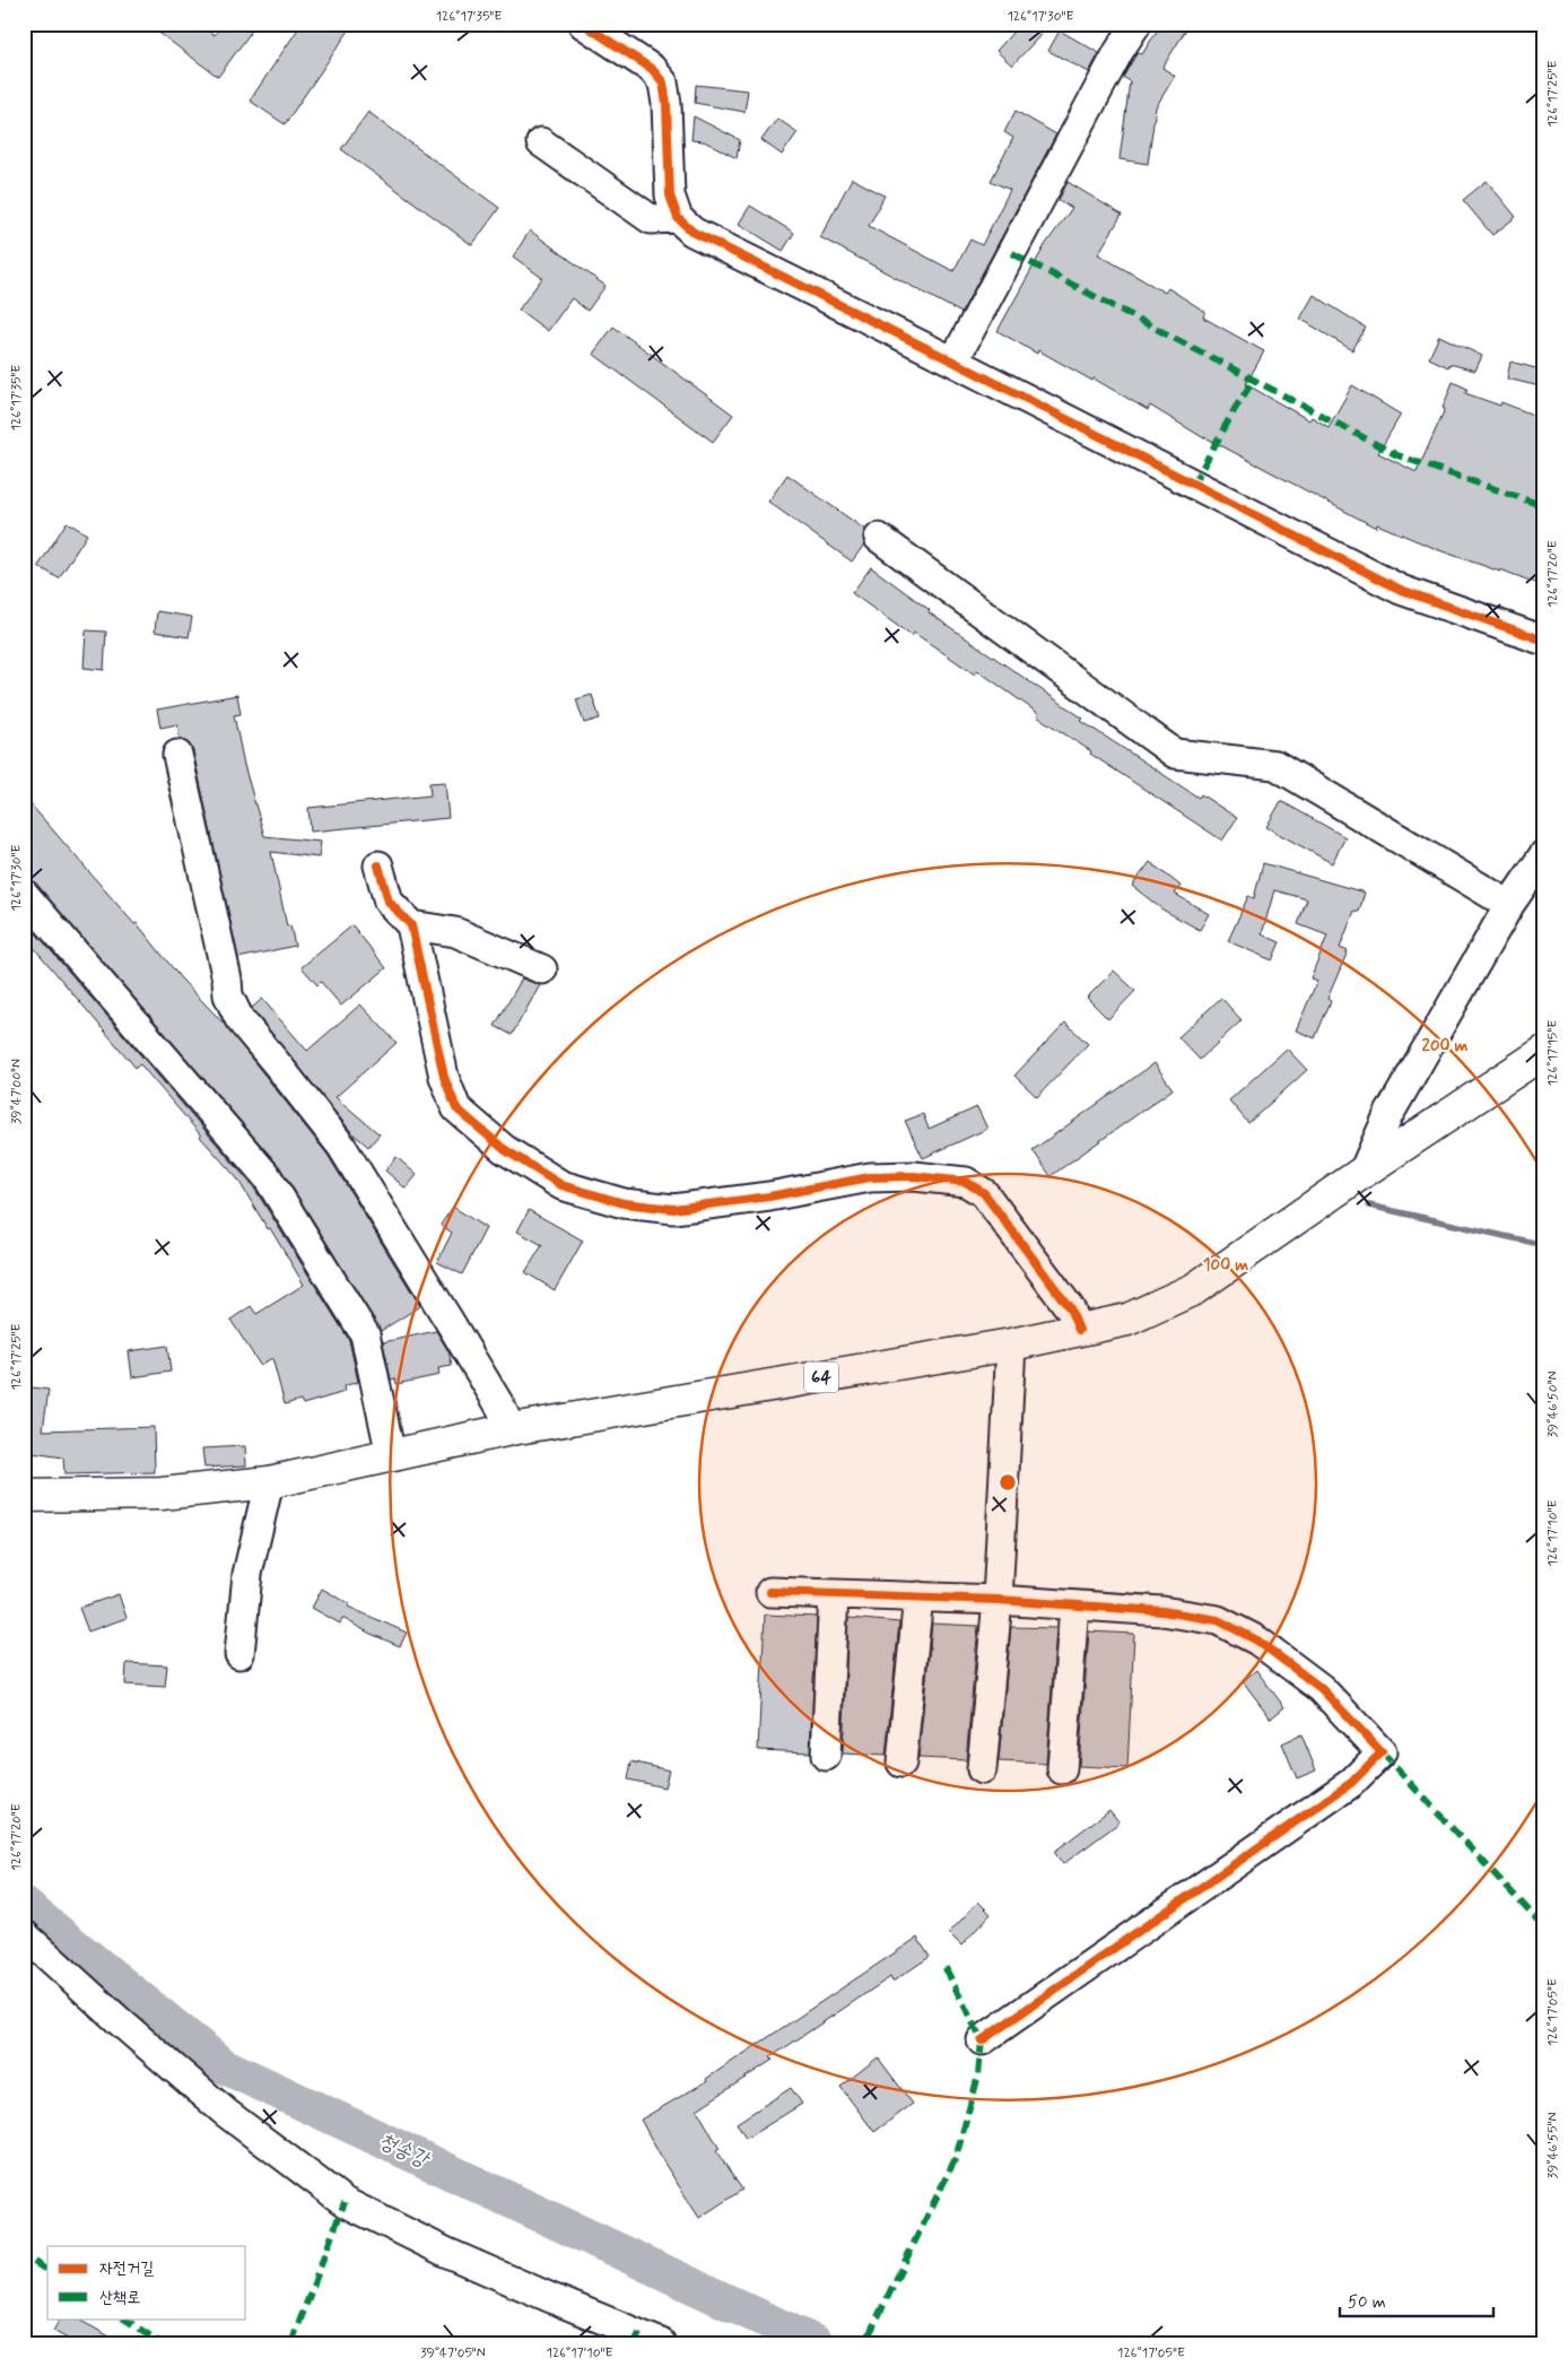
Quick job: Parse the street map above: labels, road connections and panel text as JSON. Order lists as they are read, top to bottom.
{
  "streets": {
    "main road": ["64"]
  },
  "water": ["청송강"],
  "legend": ["자전거길", "산책로"],
  "scale_bar": "50 m",
  "coordinates": [
    "126°17'35\"E",
    "126°17'30\"E",
    "126°17'25\"E",
    "126°17'20\"E",
    "126°17'15\"E",
    "39°47'00\"N",
    "39°46'50\"N",
    "126°17'10\"E",
    "126°17'05\"E",
    "39°46'55\"N",
    "39°47'05\"N"
  ],
  "rings": ["200 m", "100 m"]
}
